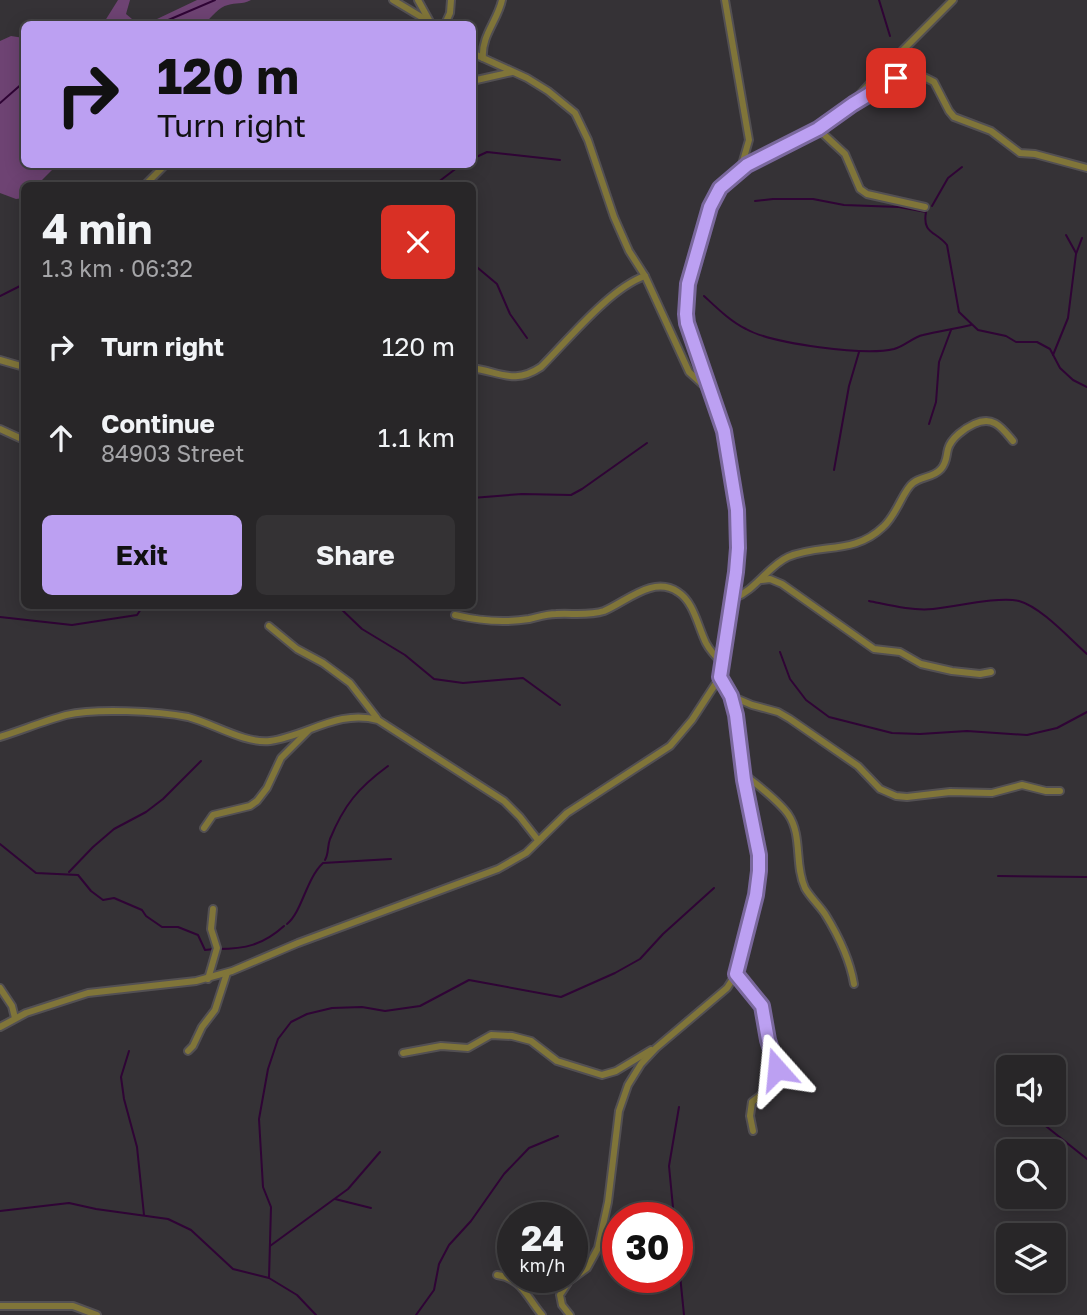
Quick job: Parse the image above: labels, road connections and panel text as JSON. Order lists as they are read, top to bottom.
{
  "page": {
    "turn": ["120 m", "Turn right"],
    "heading": ["4 min", "1.3 km · 06:32"],
    "list": [
      {
        "name": "Turn right",
        "value": "120 m"
      },
      {
        "name": "Continue",
        "note": "84903 Street",
        "value": "1.1 km"
      }
    ],
    "buttons": ["Exit", "Share"],
    "speed": "24 km/h",
    "limit": "30"
  }
}
